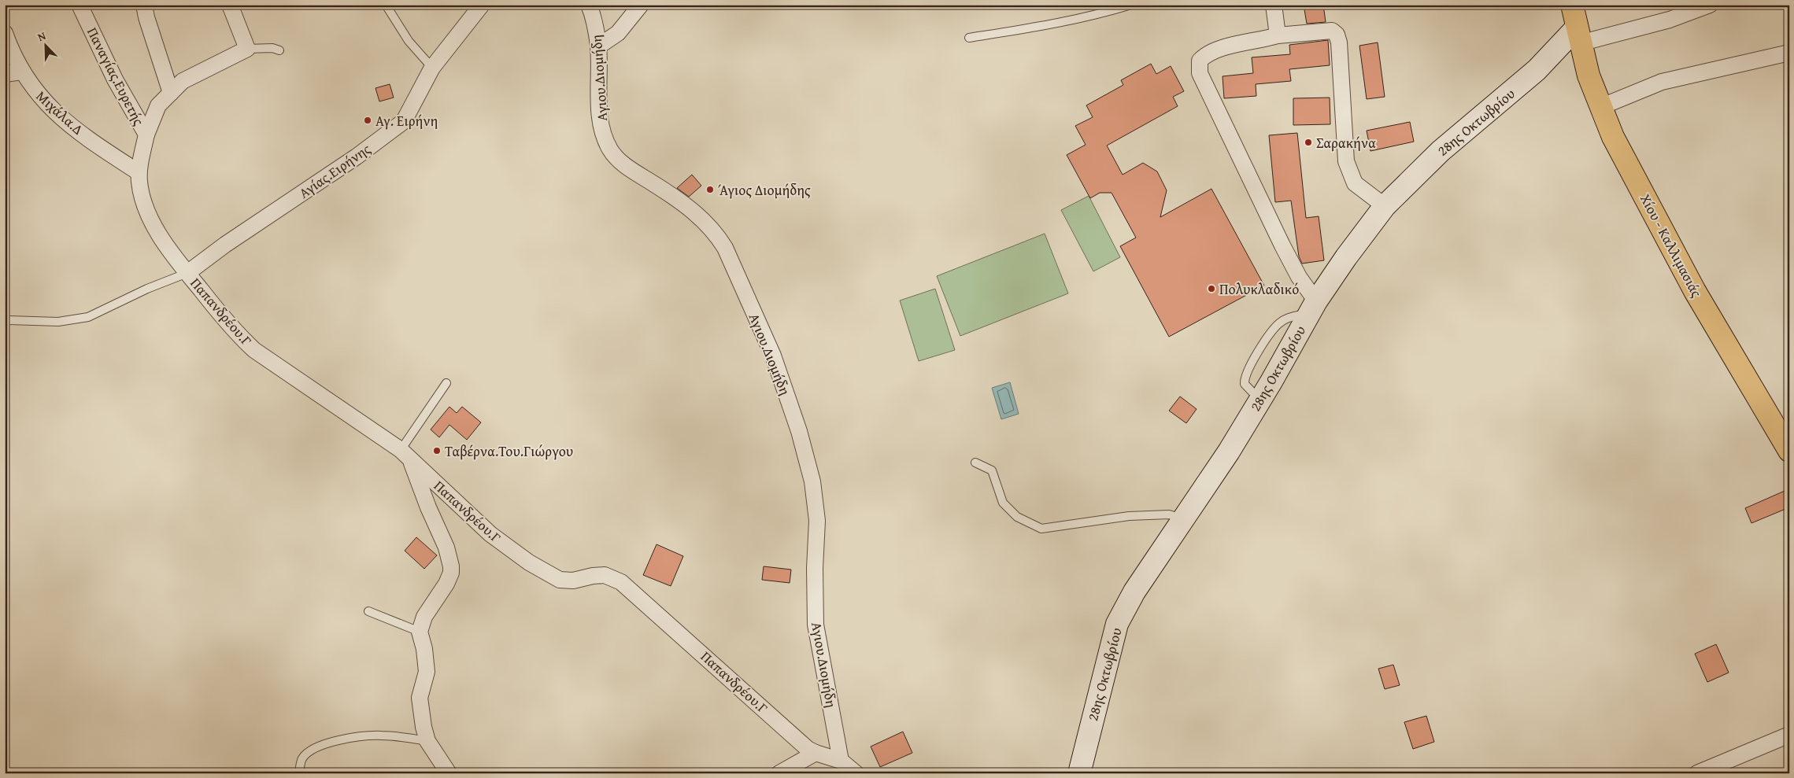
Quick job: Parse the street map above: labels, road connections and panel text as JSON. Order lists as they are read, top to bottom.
{
  "streets": {
    "main road": ["28ης Οκτωβρίου", "Χίου - Καλλιμασιάς"],
    "street": [
      "Παναγίας.Ευρετής",
      "Αγιου.Διομήδη",
      "Μιχάλα.Δ",
      "Αγίας.Ειρήνης",
      "Παπανδρέου.Γ"
    ]
  },
  "crossings": [
    ["Παναγίας.Ευρετής", "Μιχάλα.Δ"],
    ["Παναγίας.Ευρετής", "Παπανδρέου.Γ"],
    ["Αγιου.Διομήδη", "Παπανδρέου.Γ"],
    ["Μιχάλα.Δ", "Παπανδρέου.Γ"],
    ["28ης Οκτωβρίου", "Χίου - Καλλιμασιάς"],
    ["Αγίας.Ειρήνης", "Παπανδρέου.Γ"]
  ],
  "places": [
    "Αγ. Ειρήνη",
    "Σαρακήνα",
    "Άγιος Διομήδης",
    "Πολυκλαδικό",
    "Ταβέρνα.Του.Γιώργου"
  ],
  "north": "top left"
}
